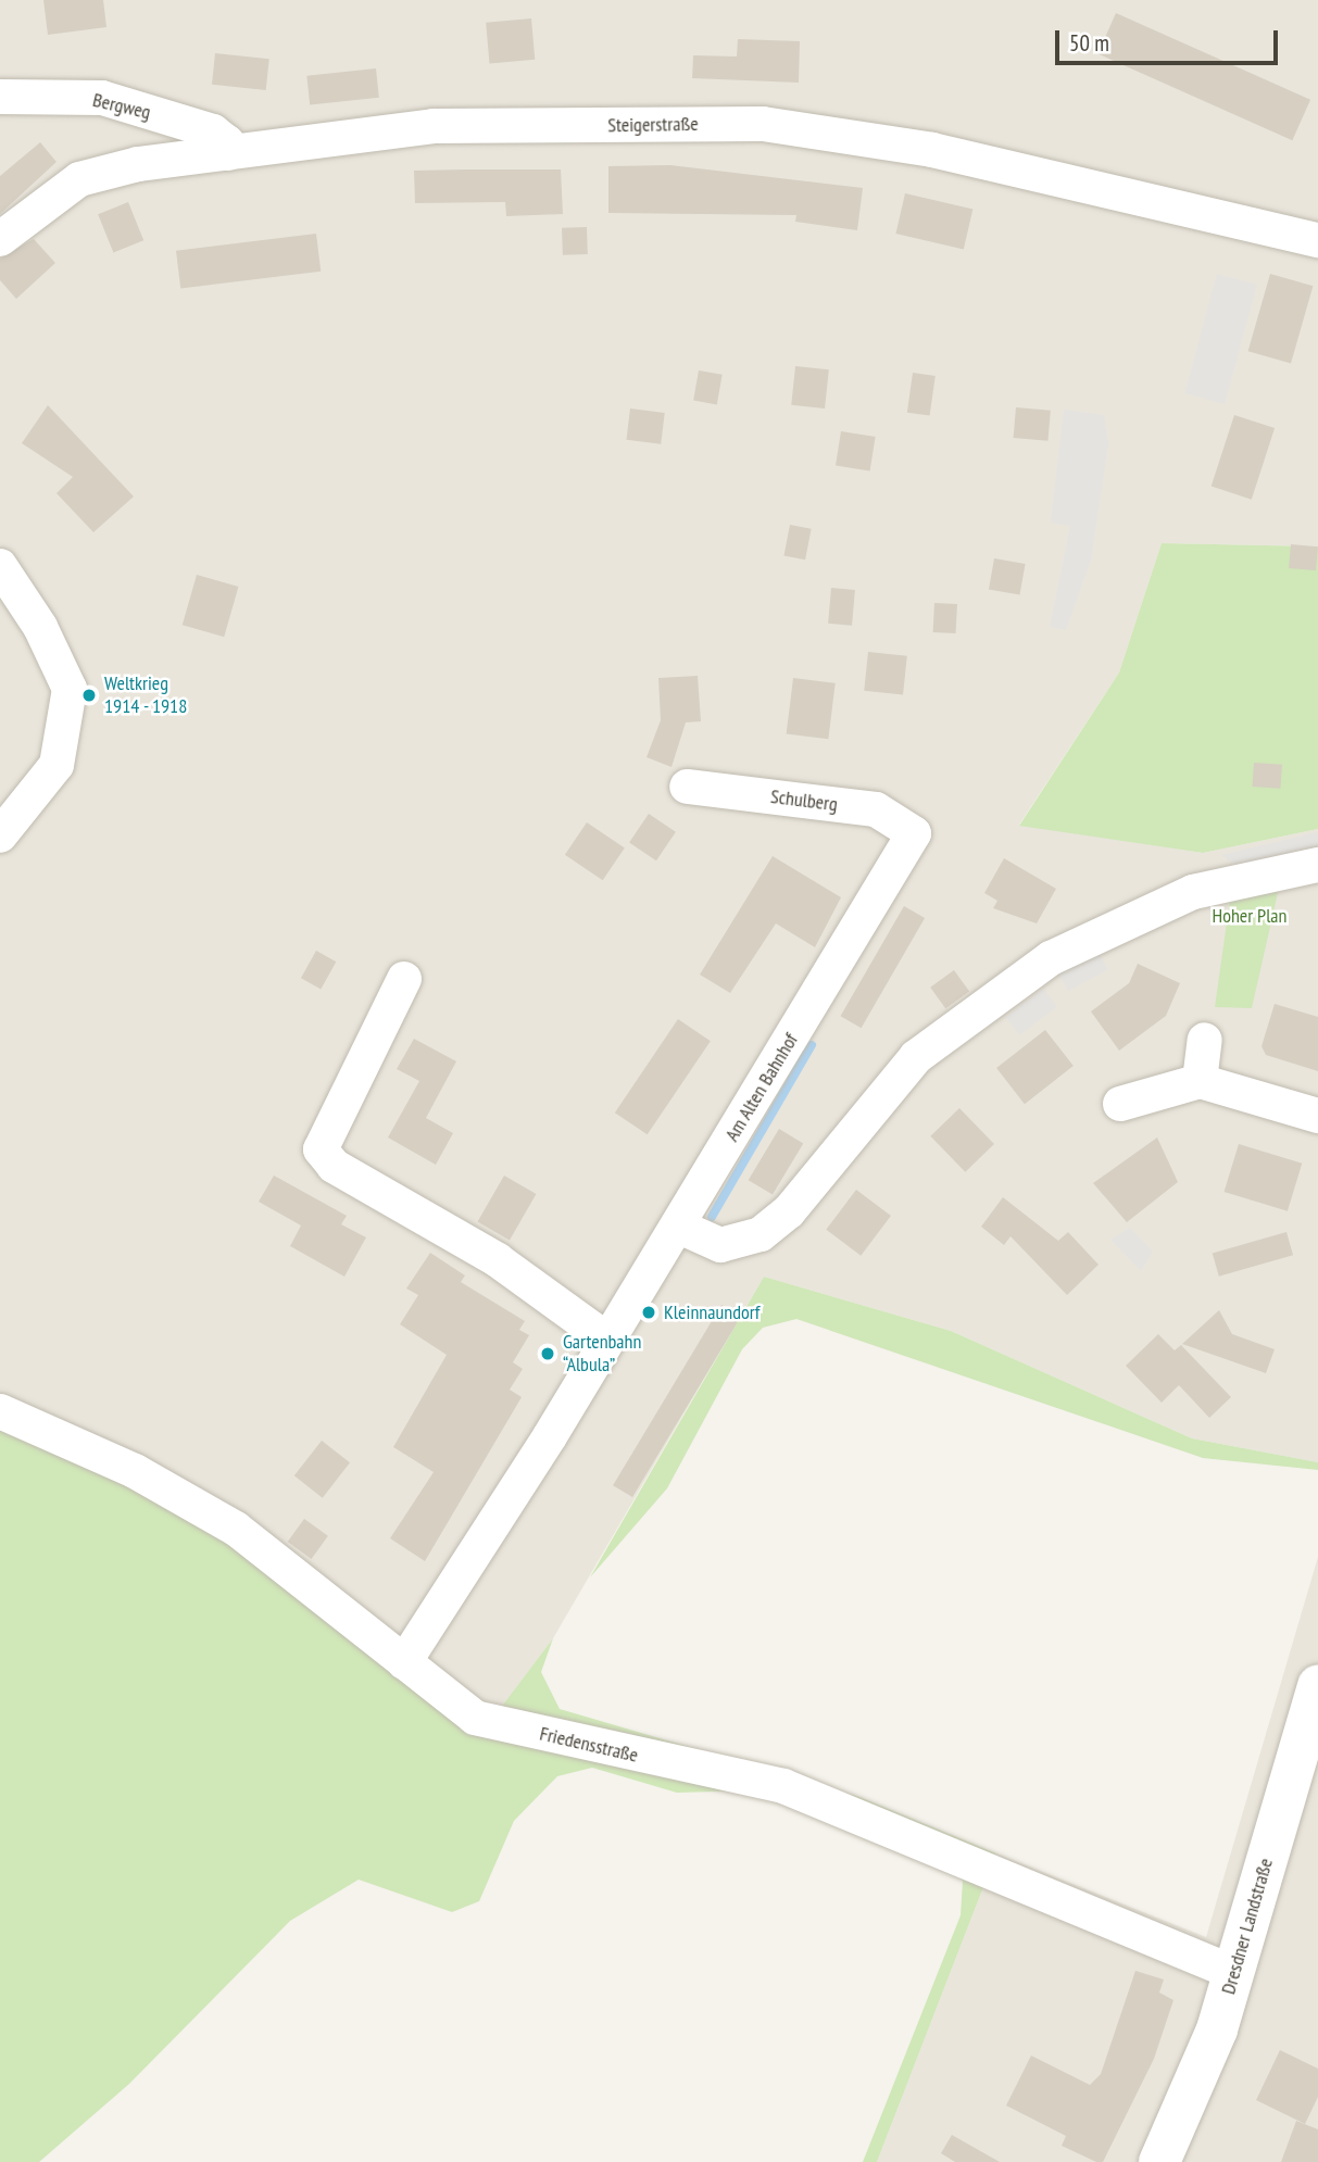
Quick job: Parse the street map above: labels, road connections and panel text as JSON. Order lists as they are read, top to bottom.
{
  "streets": {
    "street": [
      "Bergweg",
      "Steigerstraße",
      "Schulberg",
      "Am Alten Bahnhof",
      "Friedensstraße",
      "Dresdner Landstraße"
    ]
  },
  "crossings": [
    ["Bergweg", "Steigerstraße"],
    ["Schulberg", "Am Alten Bahnhof"],
    ["Am Alten Bahnhof", "Friedensstraße"],
    ["Friedensstraße", "Dresdner Landstraße"]
  ],
  "parks": ["Hoher Plan"],
  "places": ["Weltkrieg 1914 - 1918", "Kleinnaundorf", "Gartenbahn “Albula”"],
  "scale_bar": "50 m"
}
